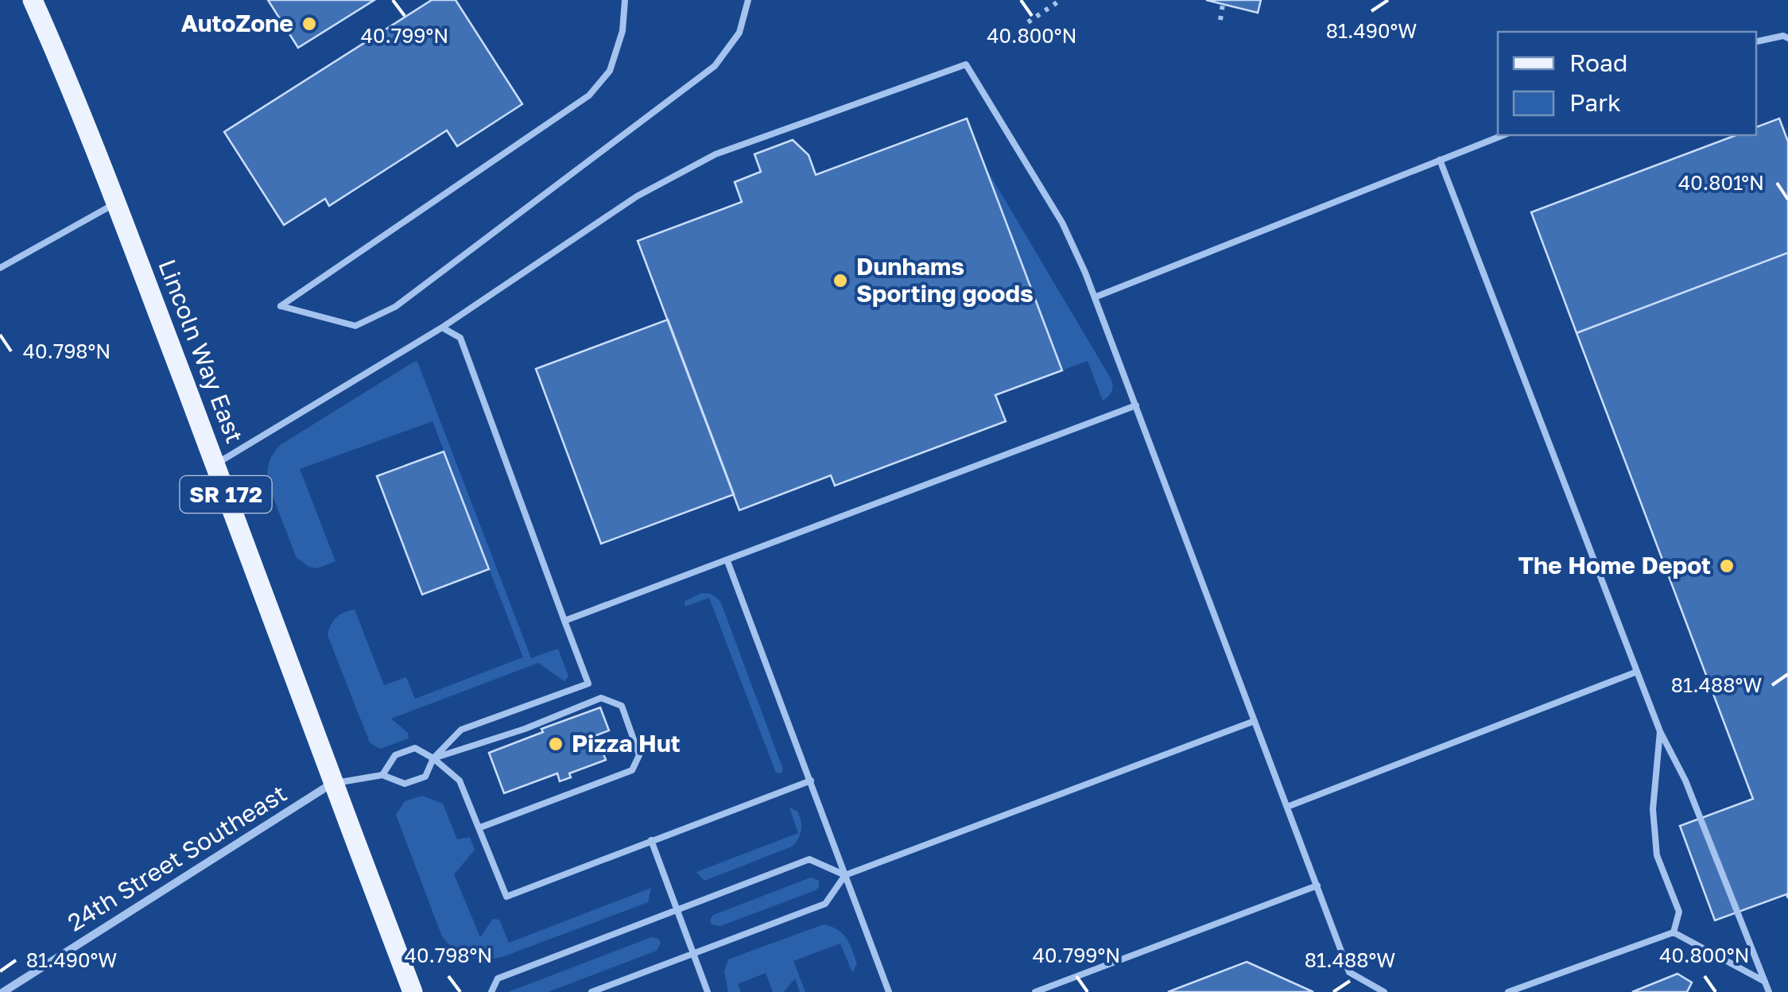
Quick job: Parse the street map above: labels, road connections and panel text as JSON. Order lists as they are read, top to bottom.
{
  "streets": {
    "main road": ["Lincoln Way East", "SR 172"],
    "street": ["24th Street Southeast"]
  },
  "crossings": [
    ["Lincoln Way East", "24th Street Southeast"]
  ],
  "places": [
    "AutoZone",
    "Dunhams Sporting goods",
    "The Home Depot",
    "Pizza Hut"
  ],
  "legend": ["Road", "Park"],
  "coordinates": [
    "81.490°W",
    "40.799°N",
    "40.800°N",
    "40.801°N",
    "40.798°N",
    "81.488°W"
  ]
}
